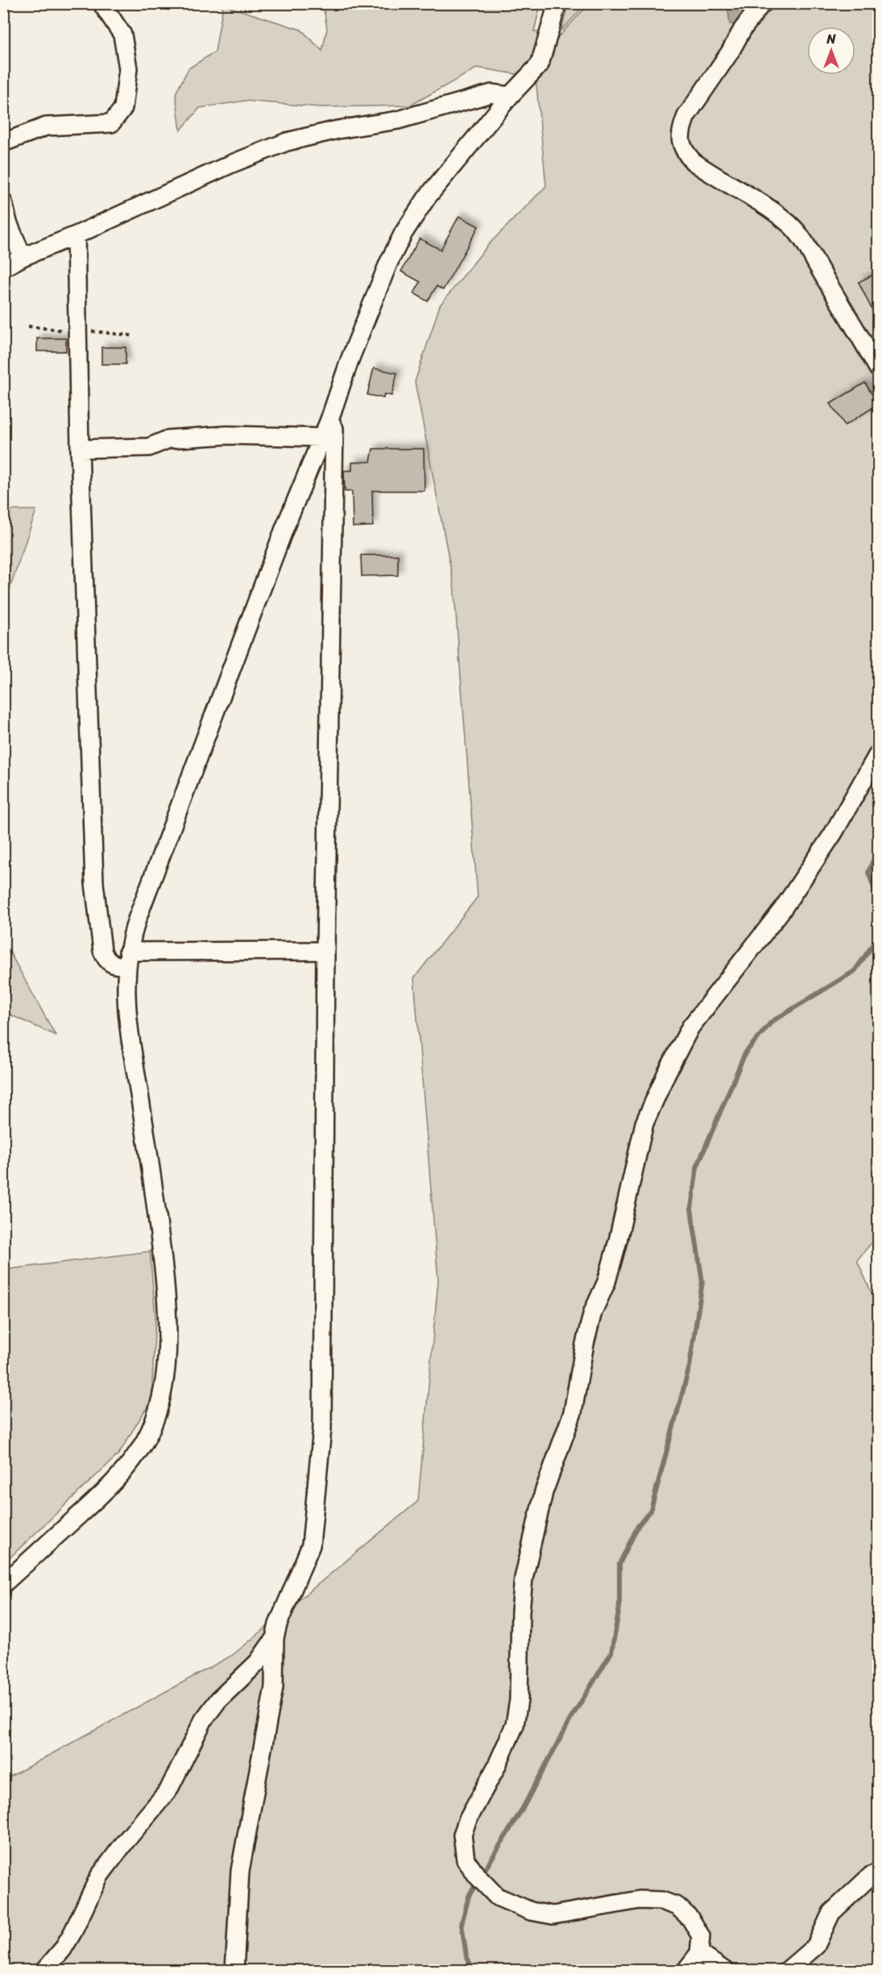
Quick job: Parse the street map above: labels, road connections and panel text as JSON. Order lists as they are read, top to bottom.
{
  "north": "top"
}
